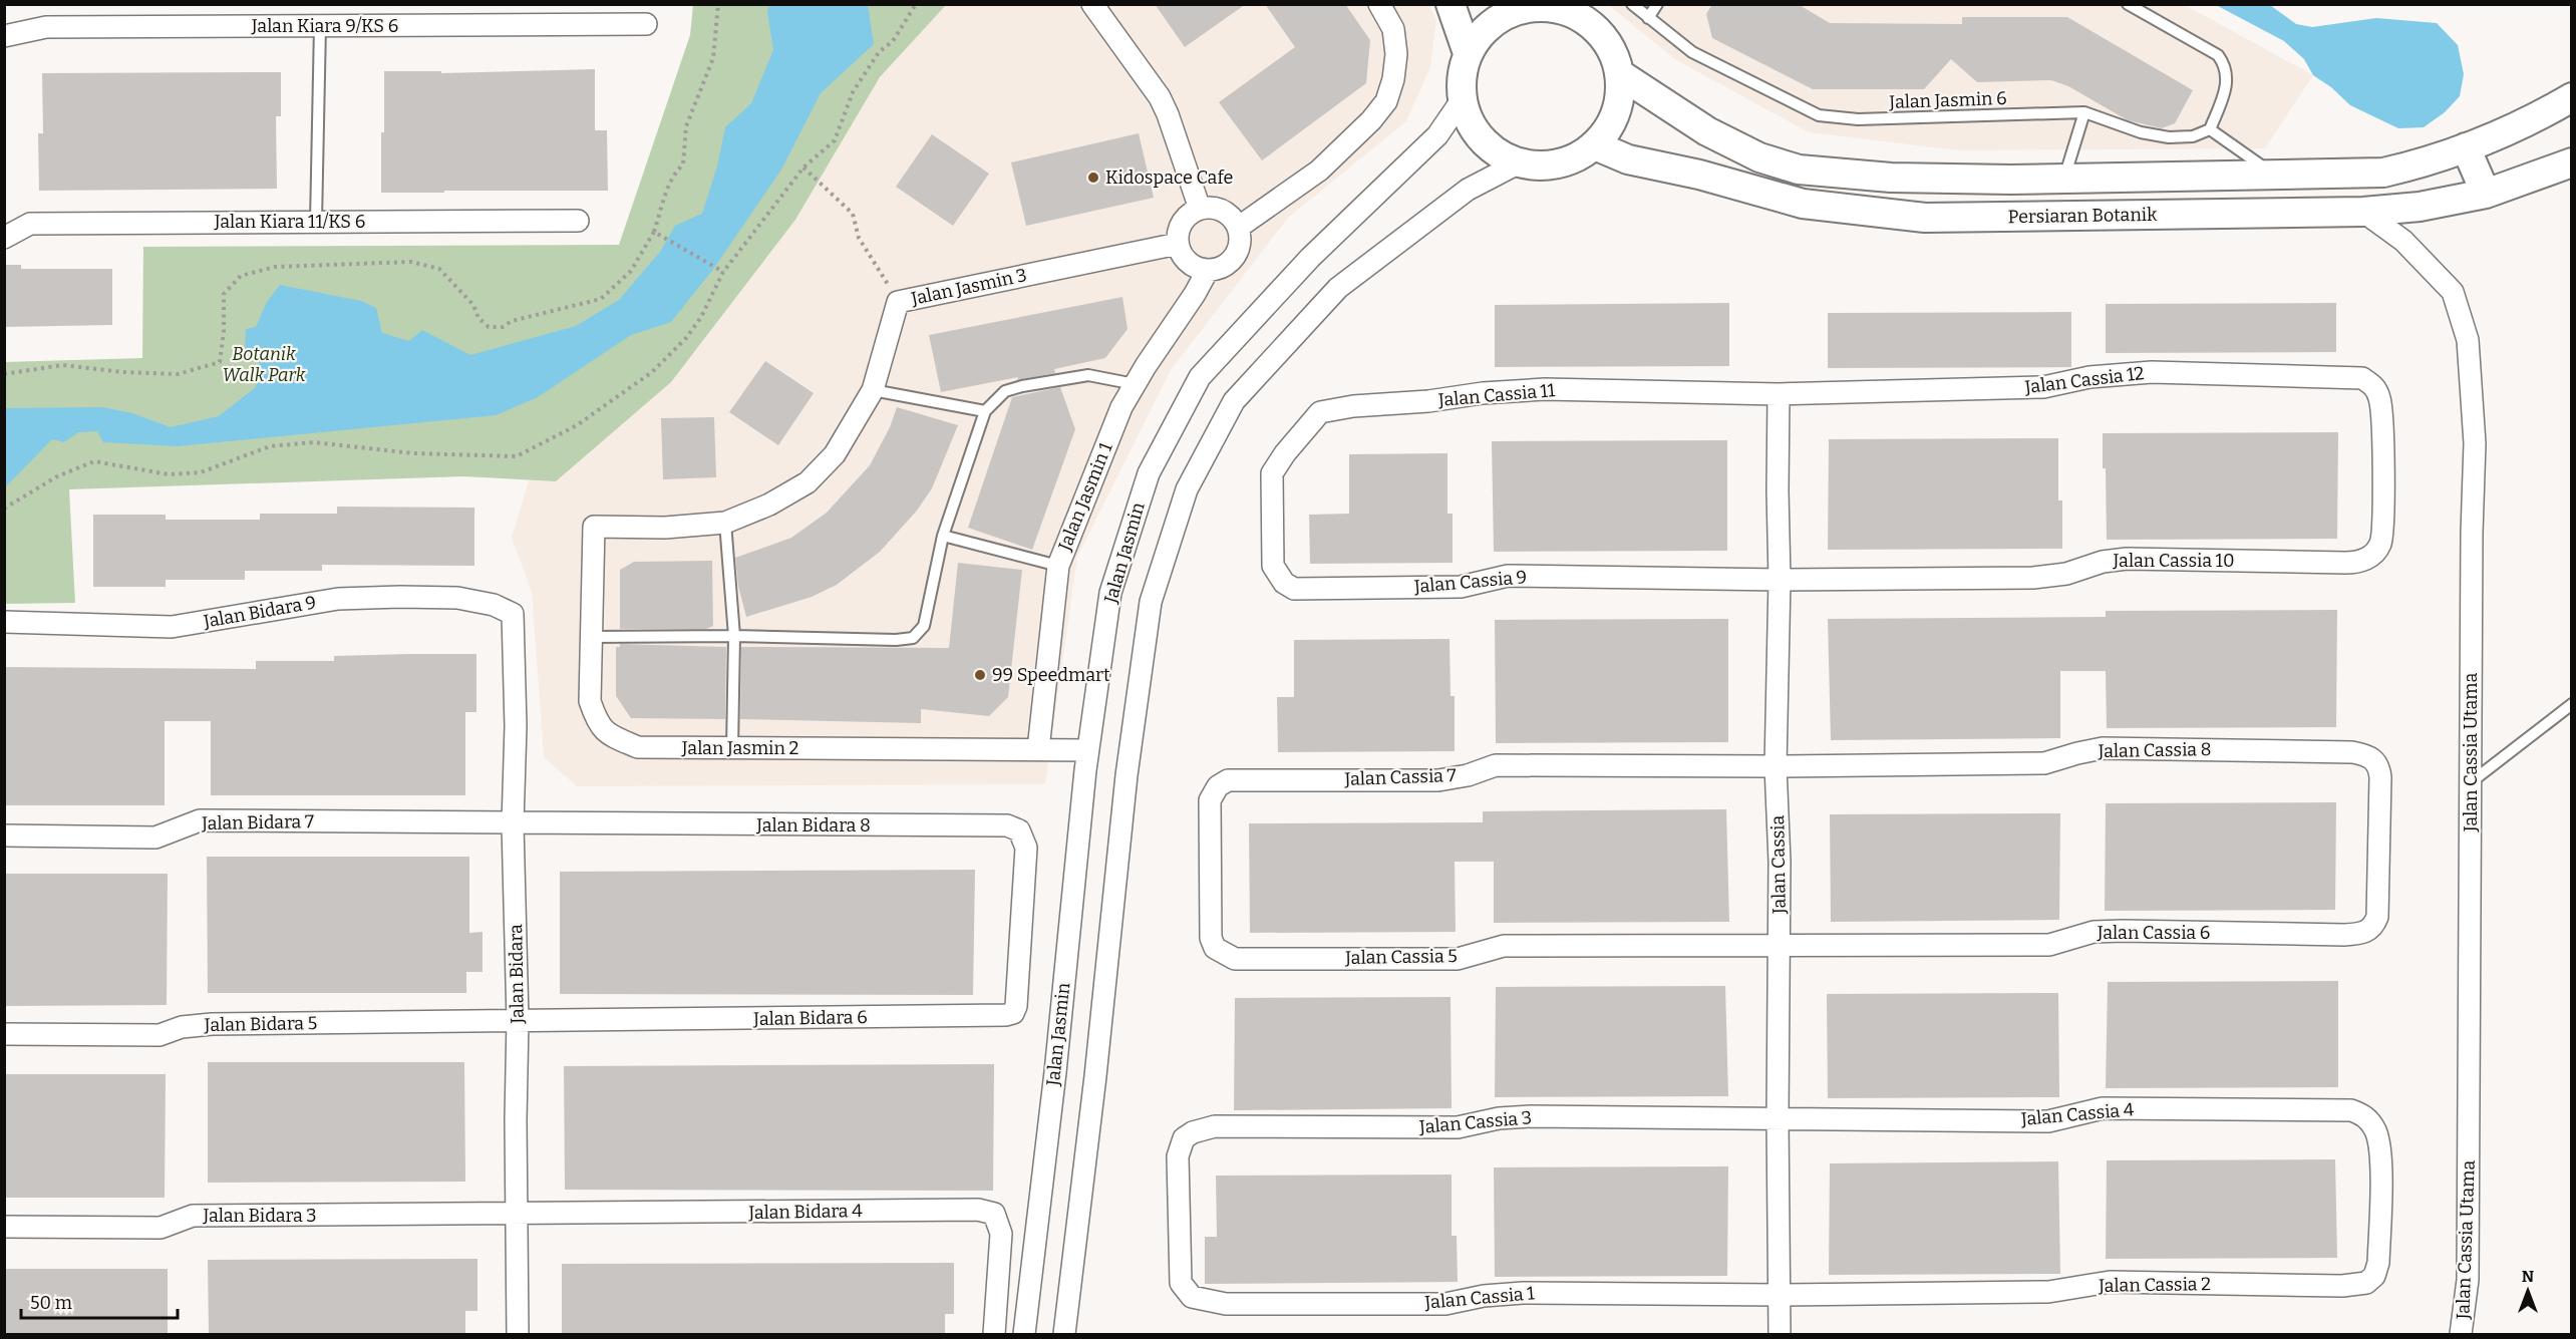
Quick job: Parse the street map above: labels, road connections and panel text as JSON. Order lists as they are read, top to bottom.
{
  "streets": {
    "main road": ["Persiaran Botanik"],
    "street": [
      "Jalan Kiara 9/KS 6",
      "Jalan Kiara 11/KS 6",
      "Jalan Jasmin 3",
      "Jalan Cassia 12",
      "Jalan Cassia 11",
      "Jalan Jasmin 1",
      "Jalan Jasmin",
      "Jalan Cassia 10",
      "Jalan Cassia 9",
      "Jalan Bidara 9",
      "Jalan Jasmin 2",
      "Jalan Cassia 8",
      "Jalan Cassia Utama",
      "Jalan Cassia 7",
      "Jalan Bidara 7",
      "Jalan Bidara 8",
      "Jalan Cassia",
      "Jalan Cassia 6",
      "Jalan Cassia 5",
      "Jalan Bidara",
      "Jalan Bidara 6",
      "Jalan Bidara 5",
      "Jalan Cassia 4",
      "Jalan Cassia 3",
      "Jalan Bidara 4",
      "Jalan Bidara 3",
      "Jalan Cassia 2",
      "Jalan Cassia 1"
    ],
    "lane": ["Jalan Jasmin 6"]
  },
  "crossings": [
    ["Persiaran Botanik", "Jalan Jasmin"],
    ["Persiaran Botanik", "Jalan Cassia Utama"],
    ["Jalan Jasmin 3", "Jalan Jasmin 1"],
    ["Jalan Jasmin 3", "Jalan Jasmin 2"],
    ["Jalan Cassia 12", "Jalan Cassia 11"],
    ["Jalan Cassia 12", "Jalan Cassia 10"],
    ["Jalan Cassia 12", "Jalan Cassia"],
    ["Jalan Cassia 11", "Jalan Cassia 9"],
    ["Jalan Cassia 11", "Jalan Cassia"],
    ["Jalan Jasmin 1", "Jalan Jasmin 2"],
    ["Jalan Jasmin", "Jalan Jasmin 2"],
    ["Jalan Cassia 10", "Jalan Cassia 9"],
    ["Jalan Cassia 10", "Jalan Cassia"],
    ["Jalan Cassia 9", "Jalan Cassia"],
    ["Jalan Bidara 9", "Jalan Bidara"],
    ["Jalan Cassia 8", "Jalan Cassia 7"],
    ["Jalan Cassia 8", "Jalan Cassia"],
    ["Jalan Cassia 8", "Jalan Cassia 6"],
    ["Jalan Cassia 7", "Jalan Cassia"],
    ["Jalan Cassia 7", "Jalan Cassia 5"],
    ["Jalan Bidara 7", "Jalan Bidara 8"],
    ["Jalan Bidara 7", "Jalan Bidara"],
    ["Jalan Bidara 8", "Jalan Bidara"],
    ["Jalan Bidara 8", "Jalan Bidara 6"],
    ["Jalan Cassia", "Jalan Cassia 6"],
    ["Jalan Cassia", "Jalan Cassia 5"],
    ["Jalan Cassia", "Jalan Cassia 4"],
    ["Jalan Cassia", "Jalan Cassia 3"],
    ["Jalan Cassia", "Jalan Cassia 2"],
    ["Jalan Cassia", "Jalan Cassia 1"],
    ["Jalan Cassia 6", "Jalan Cassia 5"],
    ["Jalan Bidara", "Jalan Bidara 6"],
    ["Jalan Bidara", "Jalan Bidara 5"],
    ["Jalan Bidara", "Jalan Bidara 4"],
    ["Jalan Bidara", "Jalan Bidara 3"],
    ["Jalan Bidara 6", "Jalan Bidara 5"],
    ["Jalan Cassia 4", "Jalan Cassia 3"],
    ["Jalan Cassia 4", "Jalan Cassia 2"],
    ["Jalan Cassia 3", "Jalan Cassia 1"],
    ["Jalan Bidara 4", "Jalan Bidara 3"],
    ["Jalan Cassia 2", "Jalan Cassia 1"]
  ],
  "parks": ["Botanik Walk Park"],
  "places": ["Kidospace Cafe", "99 Speedmart"],
  "scale_bar": "50 m",
  "north": "top"
}
